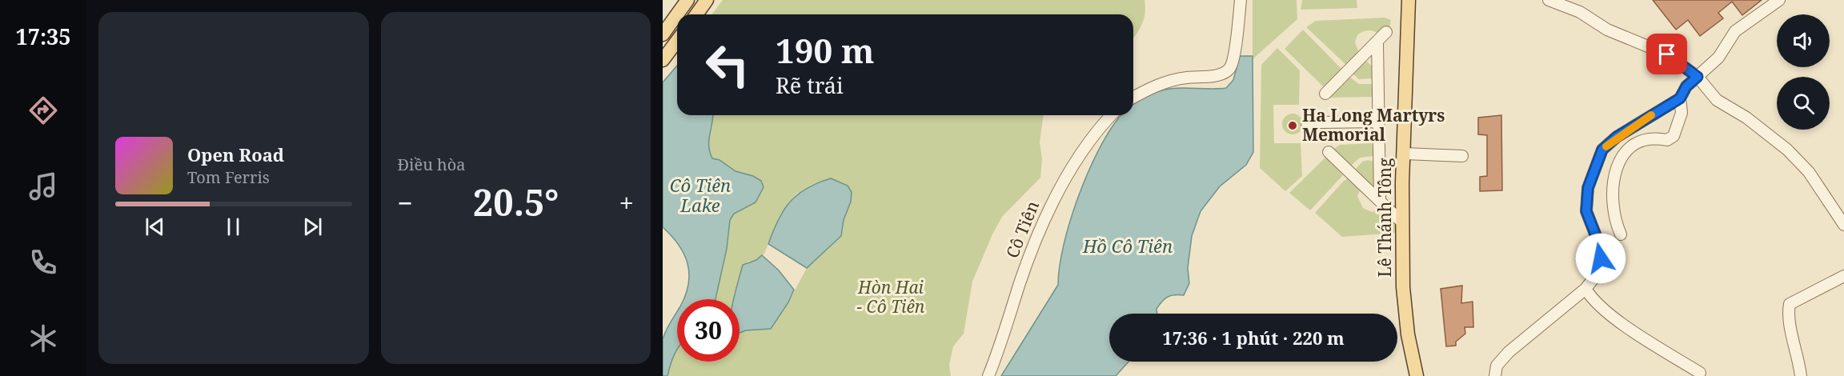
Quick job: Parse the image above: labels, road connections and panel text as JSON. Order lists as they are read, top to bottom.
{
  "streets": {
    "main road": ["Lê Thánh Tông"],
    "street": ["Cô Tiên"]
  },
  "water": ["Cô Tiên Lake", "Hồ Cô Tiên"],
  "parks": ["Hòn Hai - Cô Tiên"],
  "places": ["Ha Long Martyrs Memorial"],
  "page": {
    "tabs": "17:35",
    "tile": "Điều hòa",
    "turn": ["190 m", "Rẽ trái"],
    "song": ["Open Road", "Tom Ferris"],
    "heat": ["−", "20.5°", "+"],
    "limit": "30",
    "trip": "17:36 · 1 phút · 220 m"
  }
}
